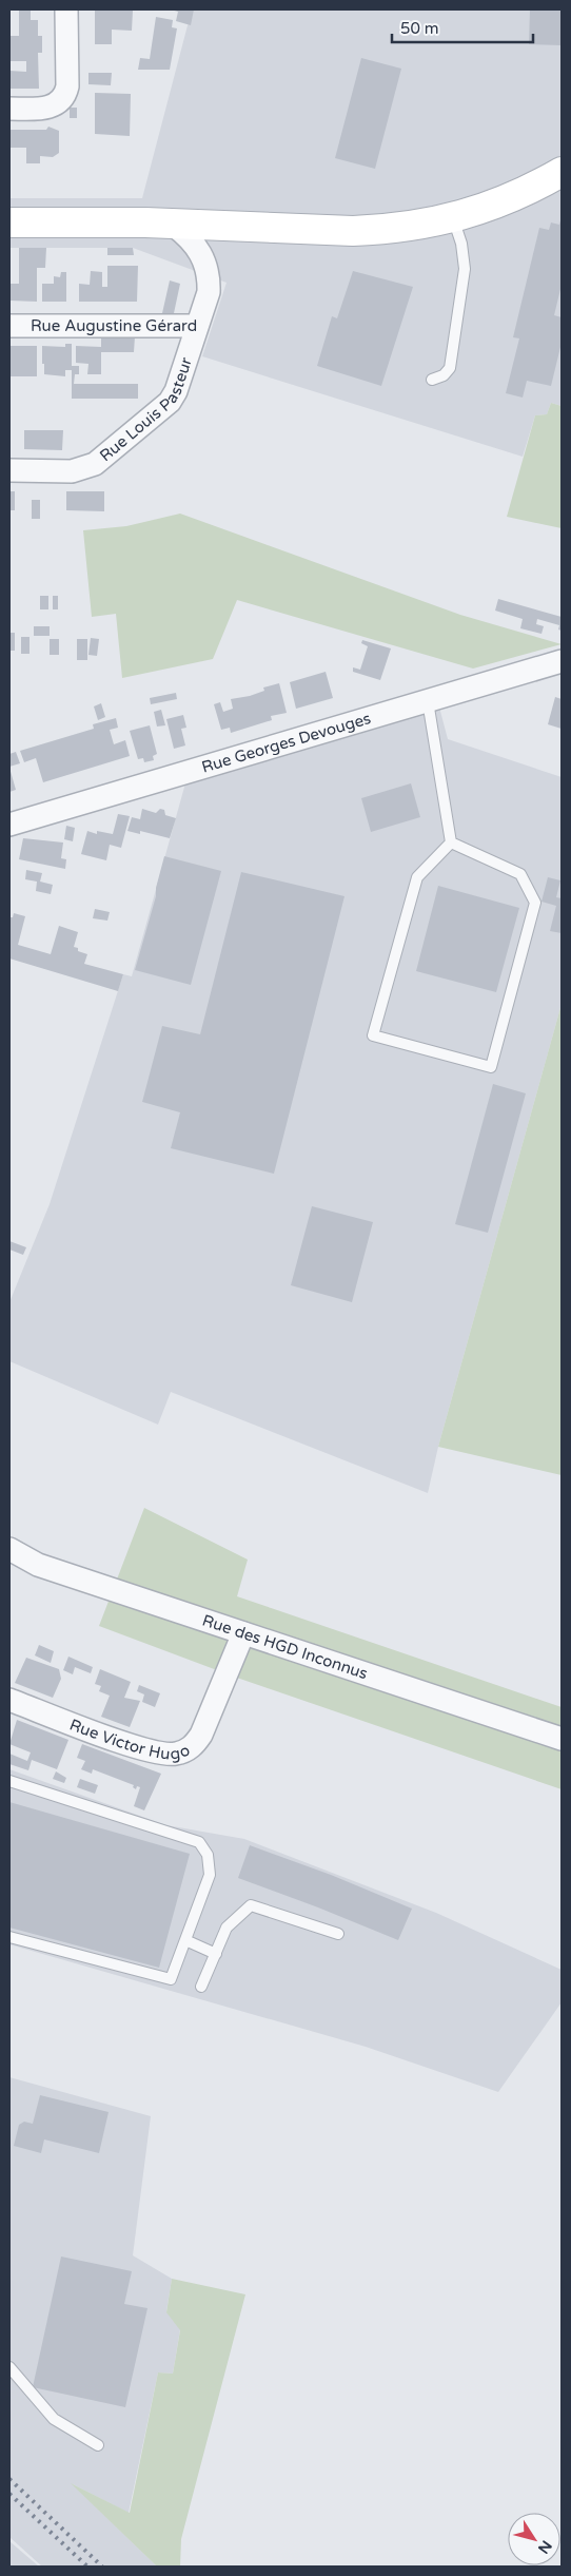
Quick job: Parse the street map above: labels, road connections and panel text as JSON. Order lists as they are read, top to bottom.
{
  "streets": {
    "street": [
      "Rue Augustine Gérard",
      "Rue Louis Pasteur",
      "Rue Georges Devouges",
      "Rue des HGD Inconnus",
      "Rue Victor Hugo"
    ]
  },
  "crossings": [
    ["Rue Augustine Gérard", "Rue Louis Pasteur"],
    ["Rue des HGD Inconnus", "Rue Victor Hugo"]
  ],
  "scale_bar": "50 m",
  "north": "bottom right"
}
